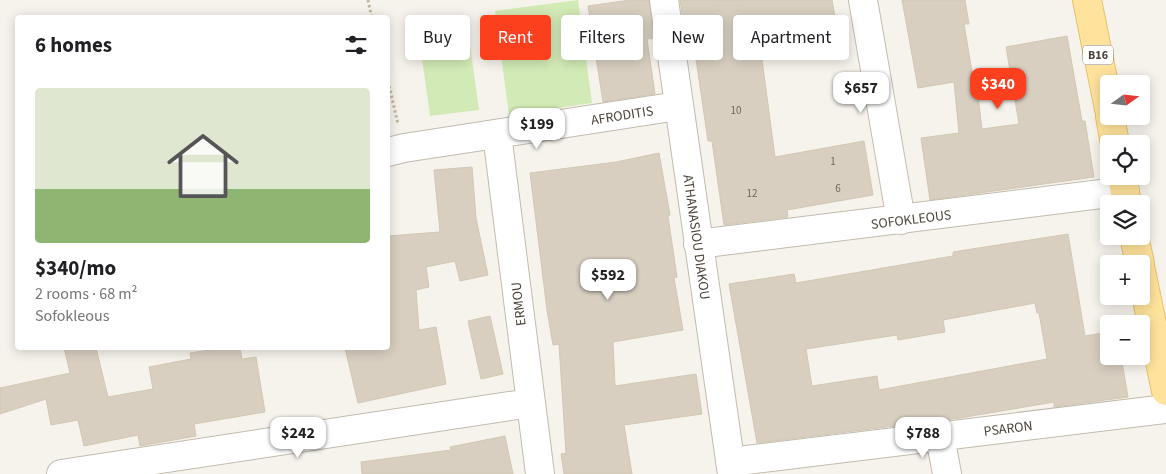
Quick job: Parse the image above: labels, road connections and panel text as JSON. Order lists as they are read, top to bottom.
{
  "streets": {
    "main road": ["B16"],
    "street": [
      "AFRODITIS",
      "SOFOKLEOUS",
      "ATHANASIOU DIAKOU",
      "ERMOU",
      "PSARON"
    ]
  },
  "crossings": [
    ["AFRODITIS", "ATHANASIOU DIAKOU"],
    ["AFRODITIS", "ERMOU"],
    ["SOFOKLEOUS", "ATHANASIOU DIAKOU"],
    ["ATHANASIOU DIAKOU", "PSARON"]
  ],
  "house_numbers": [
    "10",
    "1",
    "6",
    "12"
  ],
  "north": "right",
  "page": {
    "chip": [
      "Buy",
      "Rent",
      "Filters",
      "New",
      "Apartment"
    ],
    "heading": "6 homes",
    "price": [
      "$340",
      "$657",
      "$199",
      "$592",
      "$242",
      "$788"
    ],
    "map_buttons": ["+", "−"],
    "list": [
      {
        "name": "$340/mo",
        "note": "2 rooms · 68 m² · Sofokleous"
      }
    ]
  }
}
